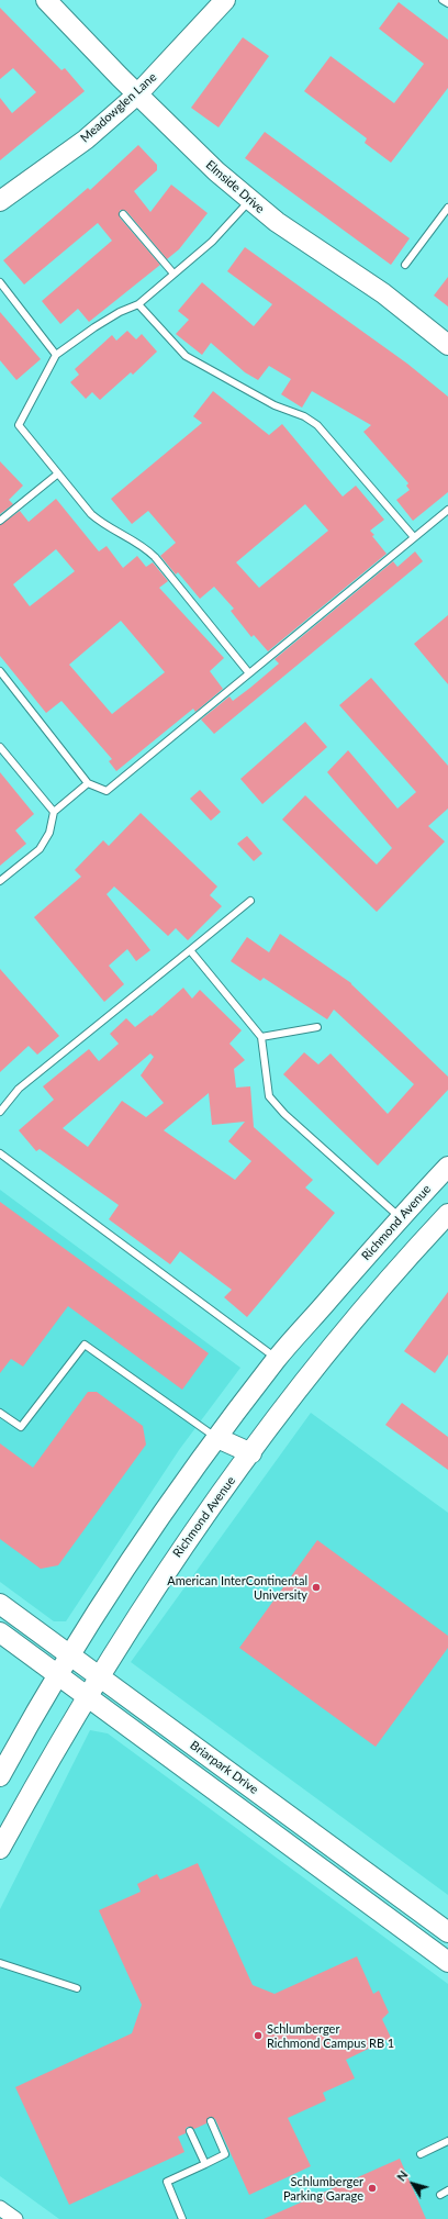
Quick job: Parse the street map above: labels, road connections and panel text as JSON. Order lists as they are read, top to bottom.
{
  "streets": {
    "street": [
      "Meadowglen Lane",
      "Elmside Drive",
      "Richmond Avenue",
      "Briarpark Drive"
    ]
  },
  "crossings": [
    ["Meadowglen Lane", "Elmside Drive"],
    ["Richmond Avenue", "Briarpark Drive"]
  ],
  "places": ["American InterContinental University", "Schlumberger Richmond Campus RB 1", "Schlumberger Parking Garage"],
  "north": "top left"
}
